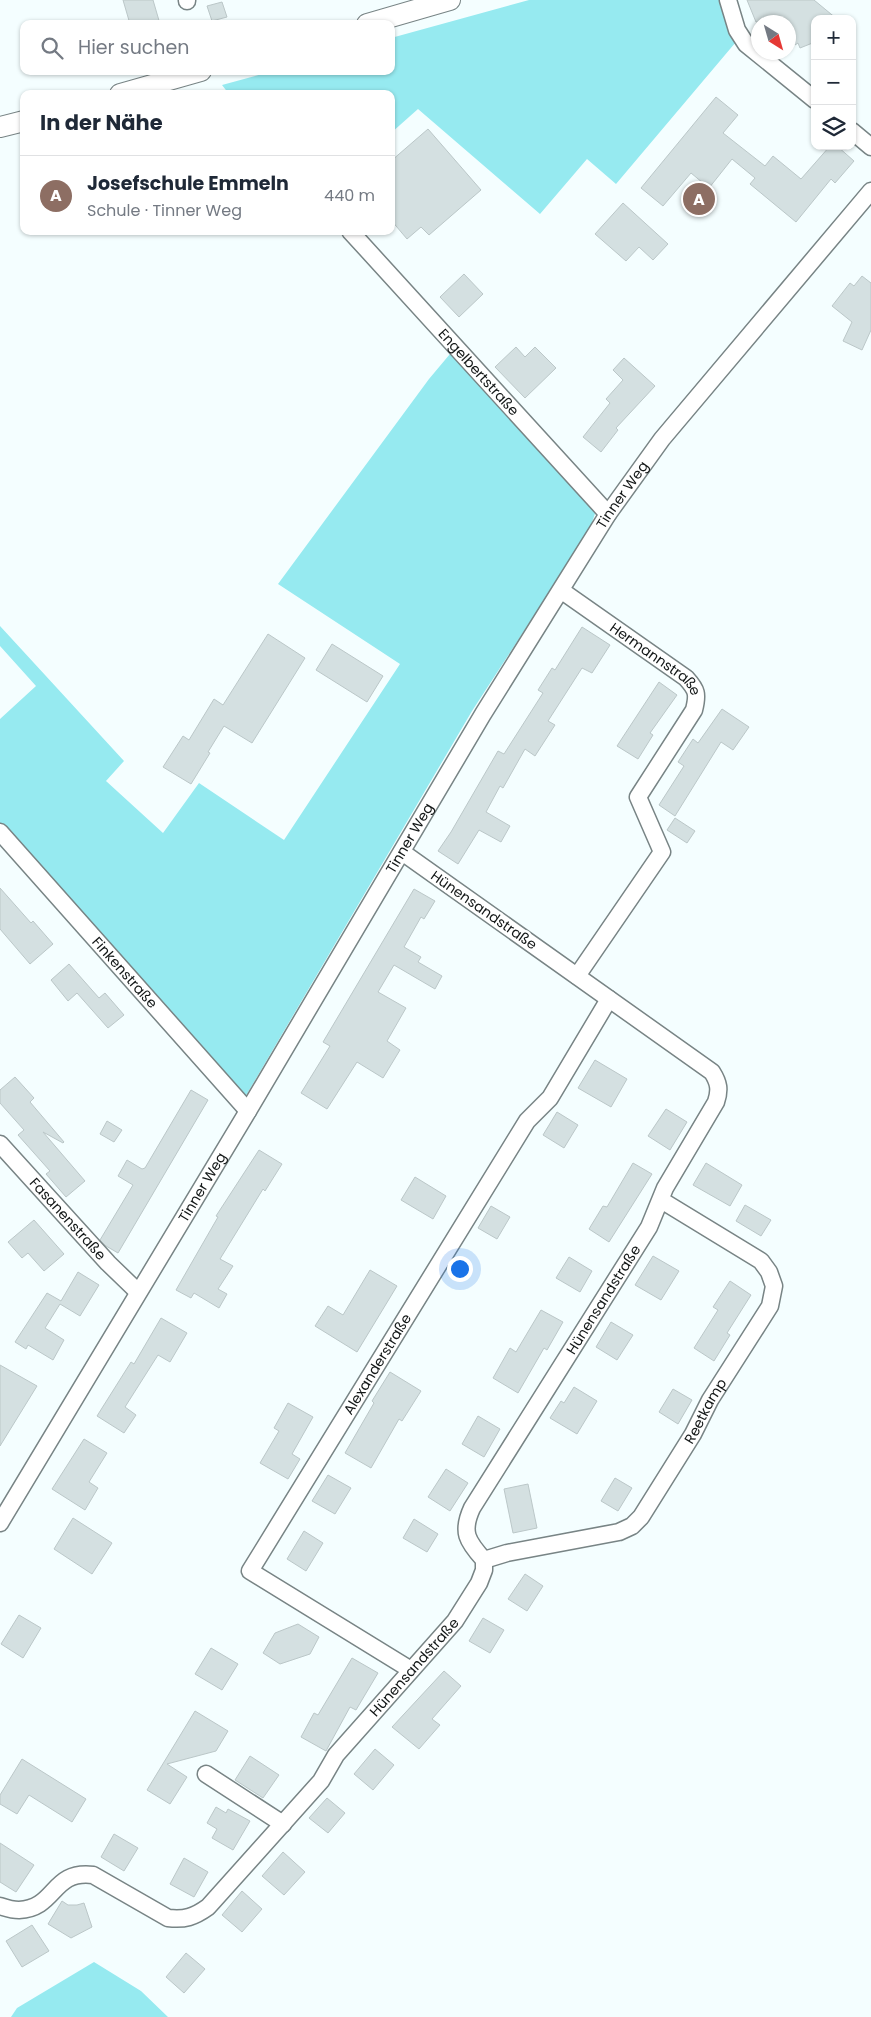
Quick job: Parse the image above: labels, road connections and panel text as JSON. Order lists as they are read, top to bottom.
{
  "streets": {
    "street": [
      "Engelbertstraße",
      "Tinner Weg",
      "Hermannstraße",
      "Hünensandstraße",
      "Finkenstraße",
      "Fasanenstraße",
      "Alexanderstraße",
      "Reetkamp"
    ]
  },
  "crossings": [
    ["Engelbertstraße", "Tinner Weg"],
    ["Tinner Weg", "Hermannstraße"],
    ["Tinner Weg", "Hünensandstraße"],
    ["Tinner Weg", "Finkenstraße"],
    ["Tinner Weg", "Fasanenstraße"],
    ["Hermannstraße", "Hünensandstraße"],
    ["Hünensandstraße", "Alexanderstraße"],
    ["Hünensandstraße", "Reetkamp"]
  ],
  "north": "bottom right",
  "page": {
    "map_buttons": ["+", "−"],
    "search": "Hier suchen",
    "heading": "In der Nähe",
    "list": [
      {
        "mark": "A",
        "name": "Josefschule Emmeln",
        "note": "Schule · Tinner Weg",
        "value": "440 m"
      }
    ],
    "pins": "A"
  }
}
